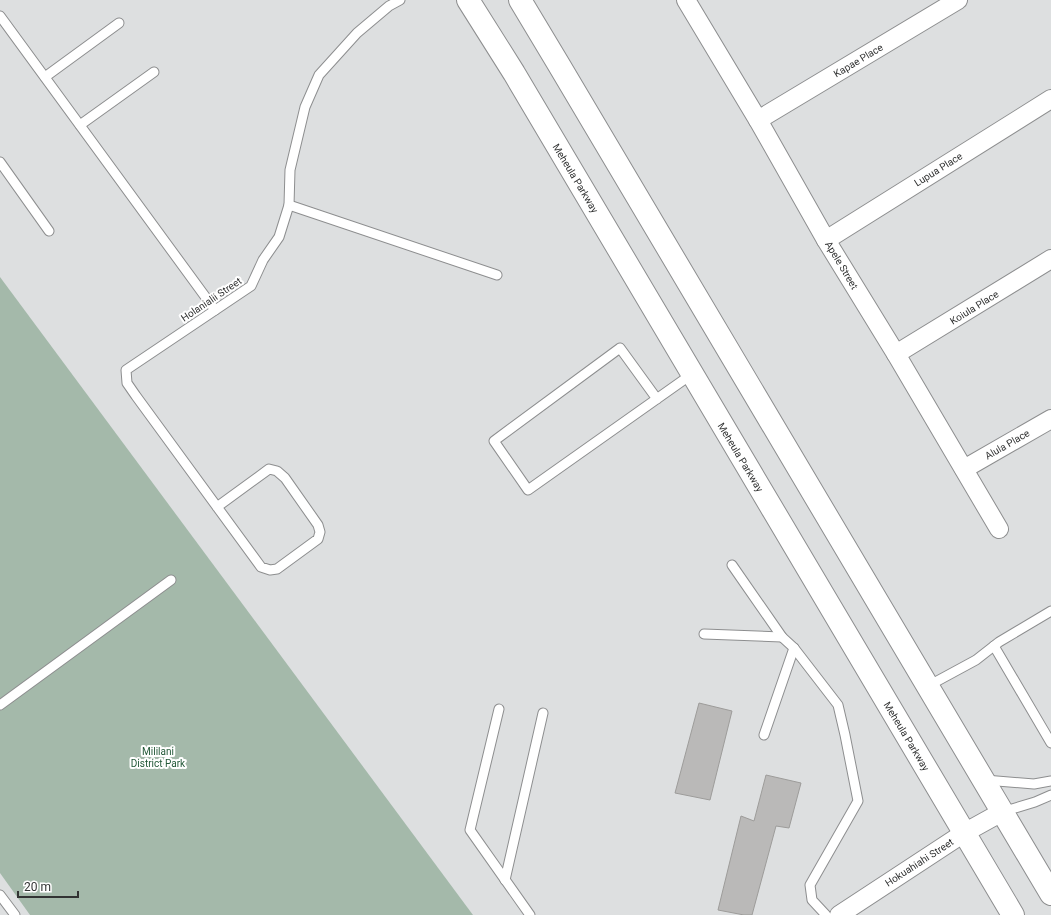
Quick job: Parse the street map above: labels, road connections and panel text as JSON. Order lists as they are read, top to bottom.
{
  "streets": {
    "street": [
      "Kapae Place",
      "Lupua Place",
      "Meheula Parkway",
      "Apele Street",
      "Koiula Place",
      "Alula Place",
      "Hokuahiahi Street"
    ],
    "lane": ["Holanialii Street"]
  },
  "crossings": [
    ["Kapae Place", "Apele Street"],
    ["Lupua Place", "Apele Street"],
    ["Meheula Parkway", "Hokuahiahi Street"],
    ["Apele Street", "Koiula Place"],
    ["Apele Street", "Alula Place"]
  ],
  "parks": ["Mililani District Park"],
  "scale_bar": "20 m"
}
